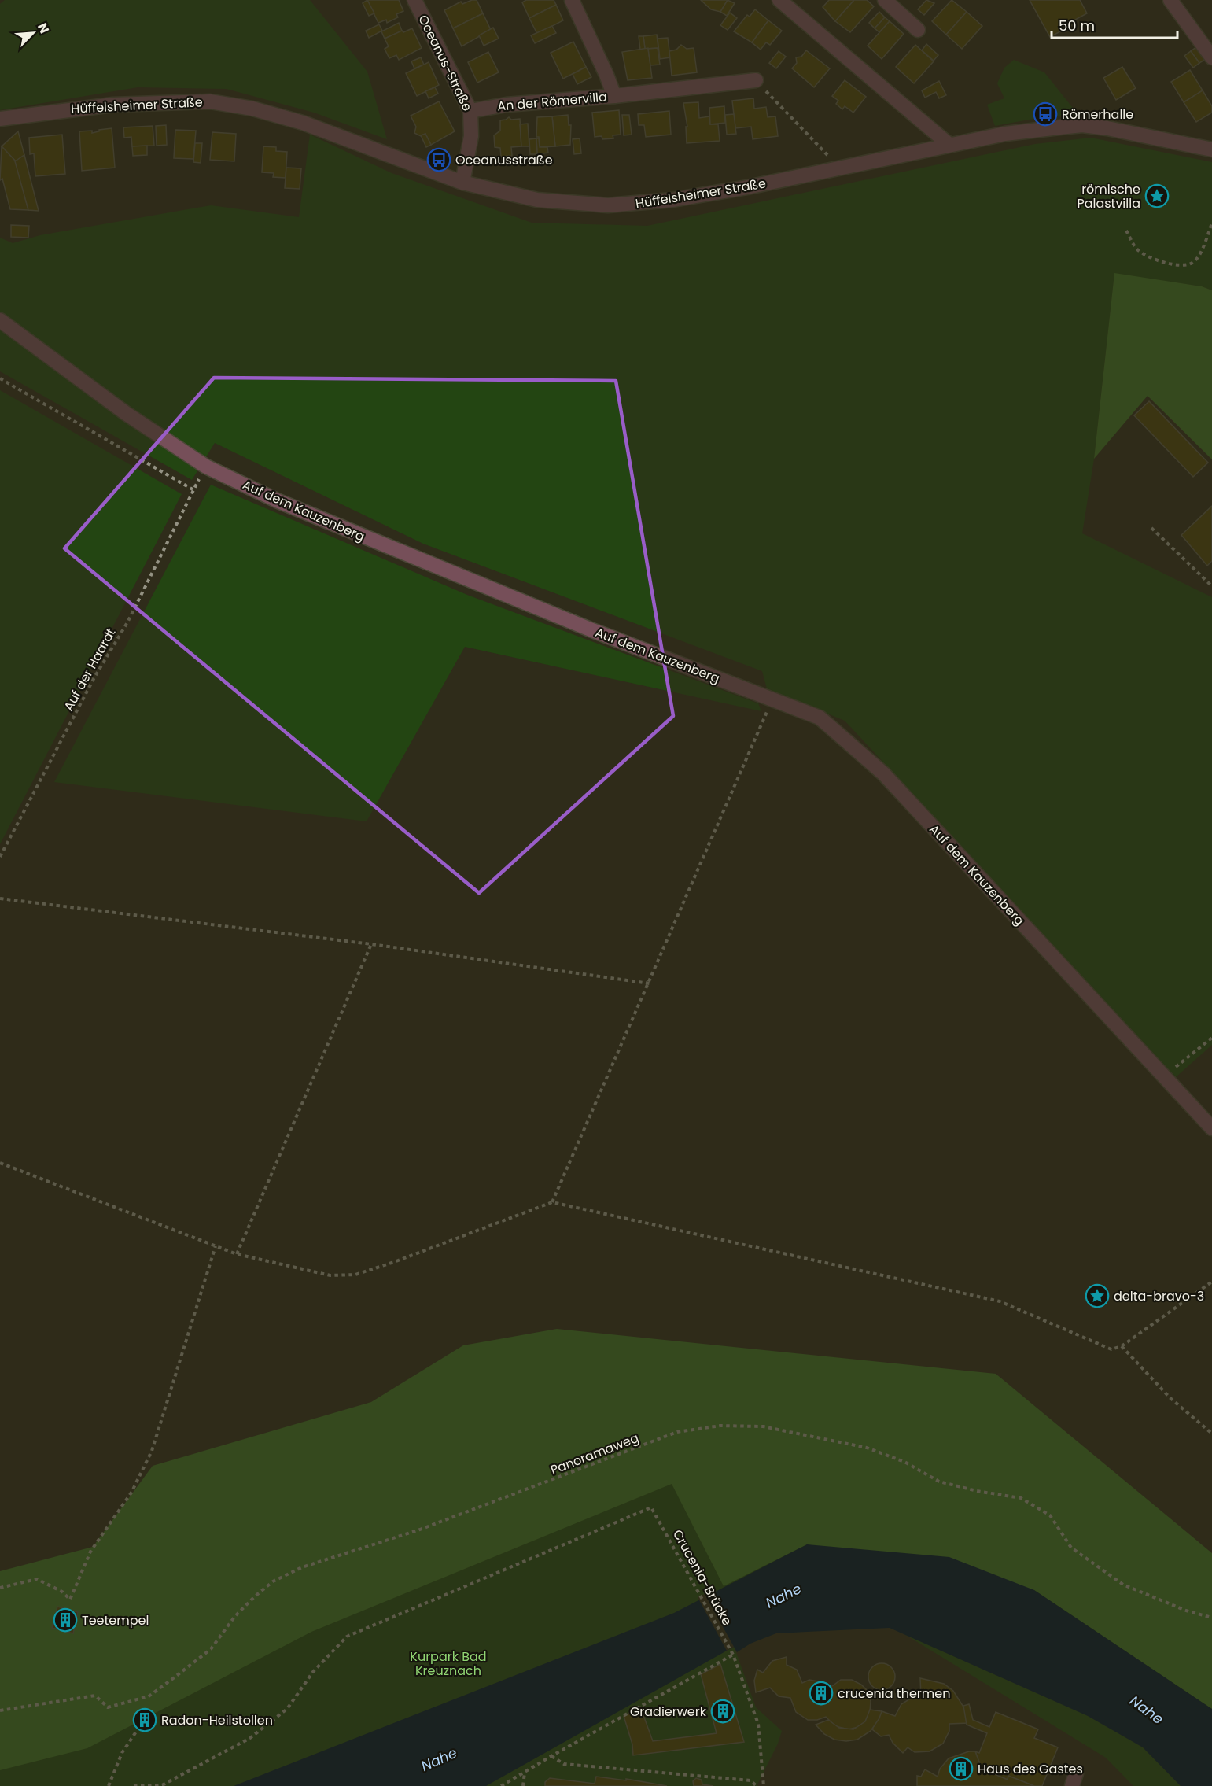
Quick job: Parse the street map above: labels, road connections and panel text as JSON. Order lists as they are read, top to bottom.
{
  "streets": {
    "street": [
      "Oceanus-Straße",
      "An der Römervilla",
      "Hüffelsheimer Straße",
      "Auf dem Kauzenberg"
    ],
    "path": ["Auf der Haardt", "Panoramaweg", "Crucenia-Brücke"]
  },
  "crossings": [
    ["Oceanus-Straße", "An der Römervilla"],
    ["Oceanus-Straße", "Hüffelsheimer Straße"]
  ],
  "water": ["Nahe"],
  "parks": ["Kurpark Bad Kreuznach"],
  "places": {
    "bus stop": ["Römerhalle", "Oceanusstraße"],
    "place": ["römische Palastvilla", "delta-bravo-3"],
    "building": [
      "Teetempel",
      "crucenia thermen",
      "Gradierwerk",
      "Radon-Heilstollen",
      "Haus des Gastes"
    ]
  },
  "scale_bar": "50 m",
  "north": "top right"
}
